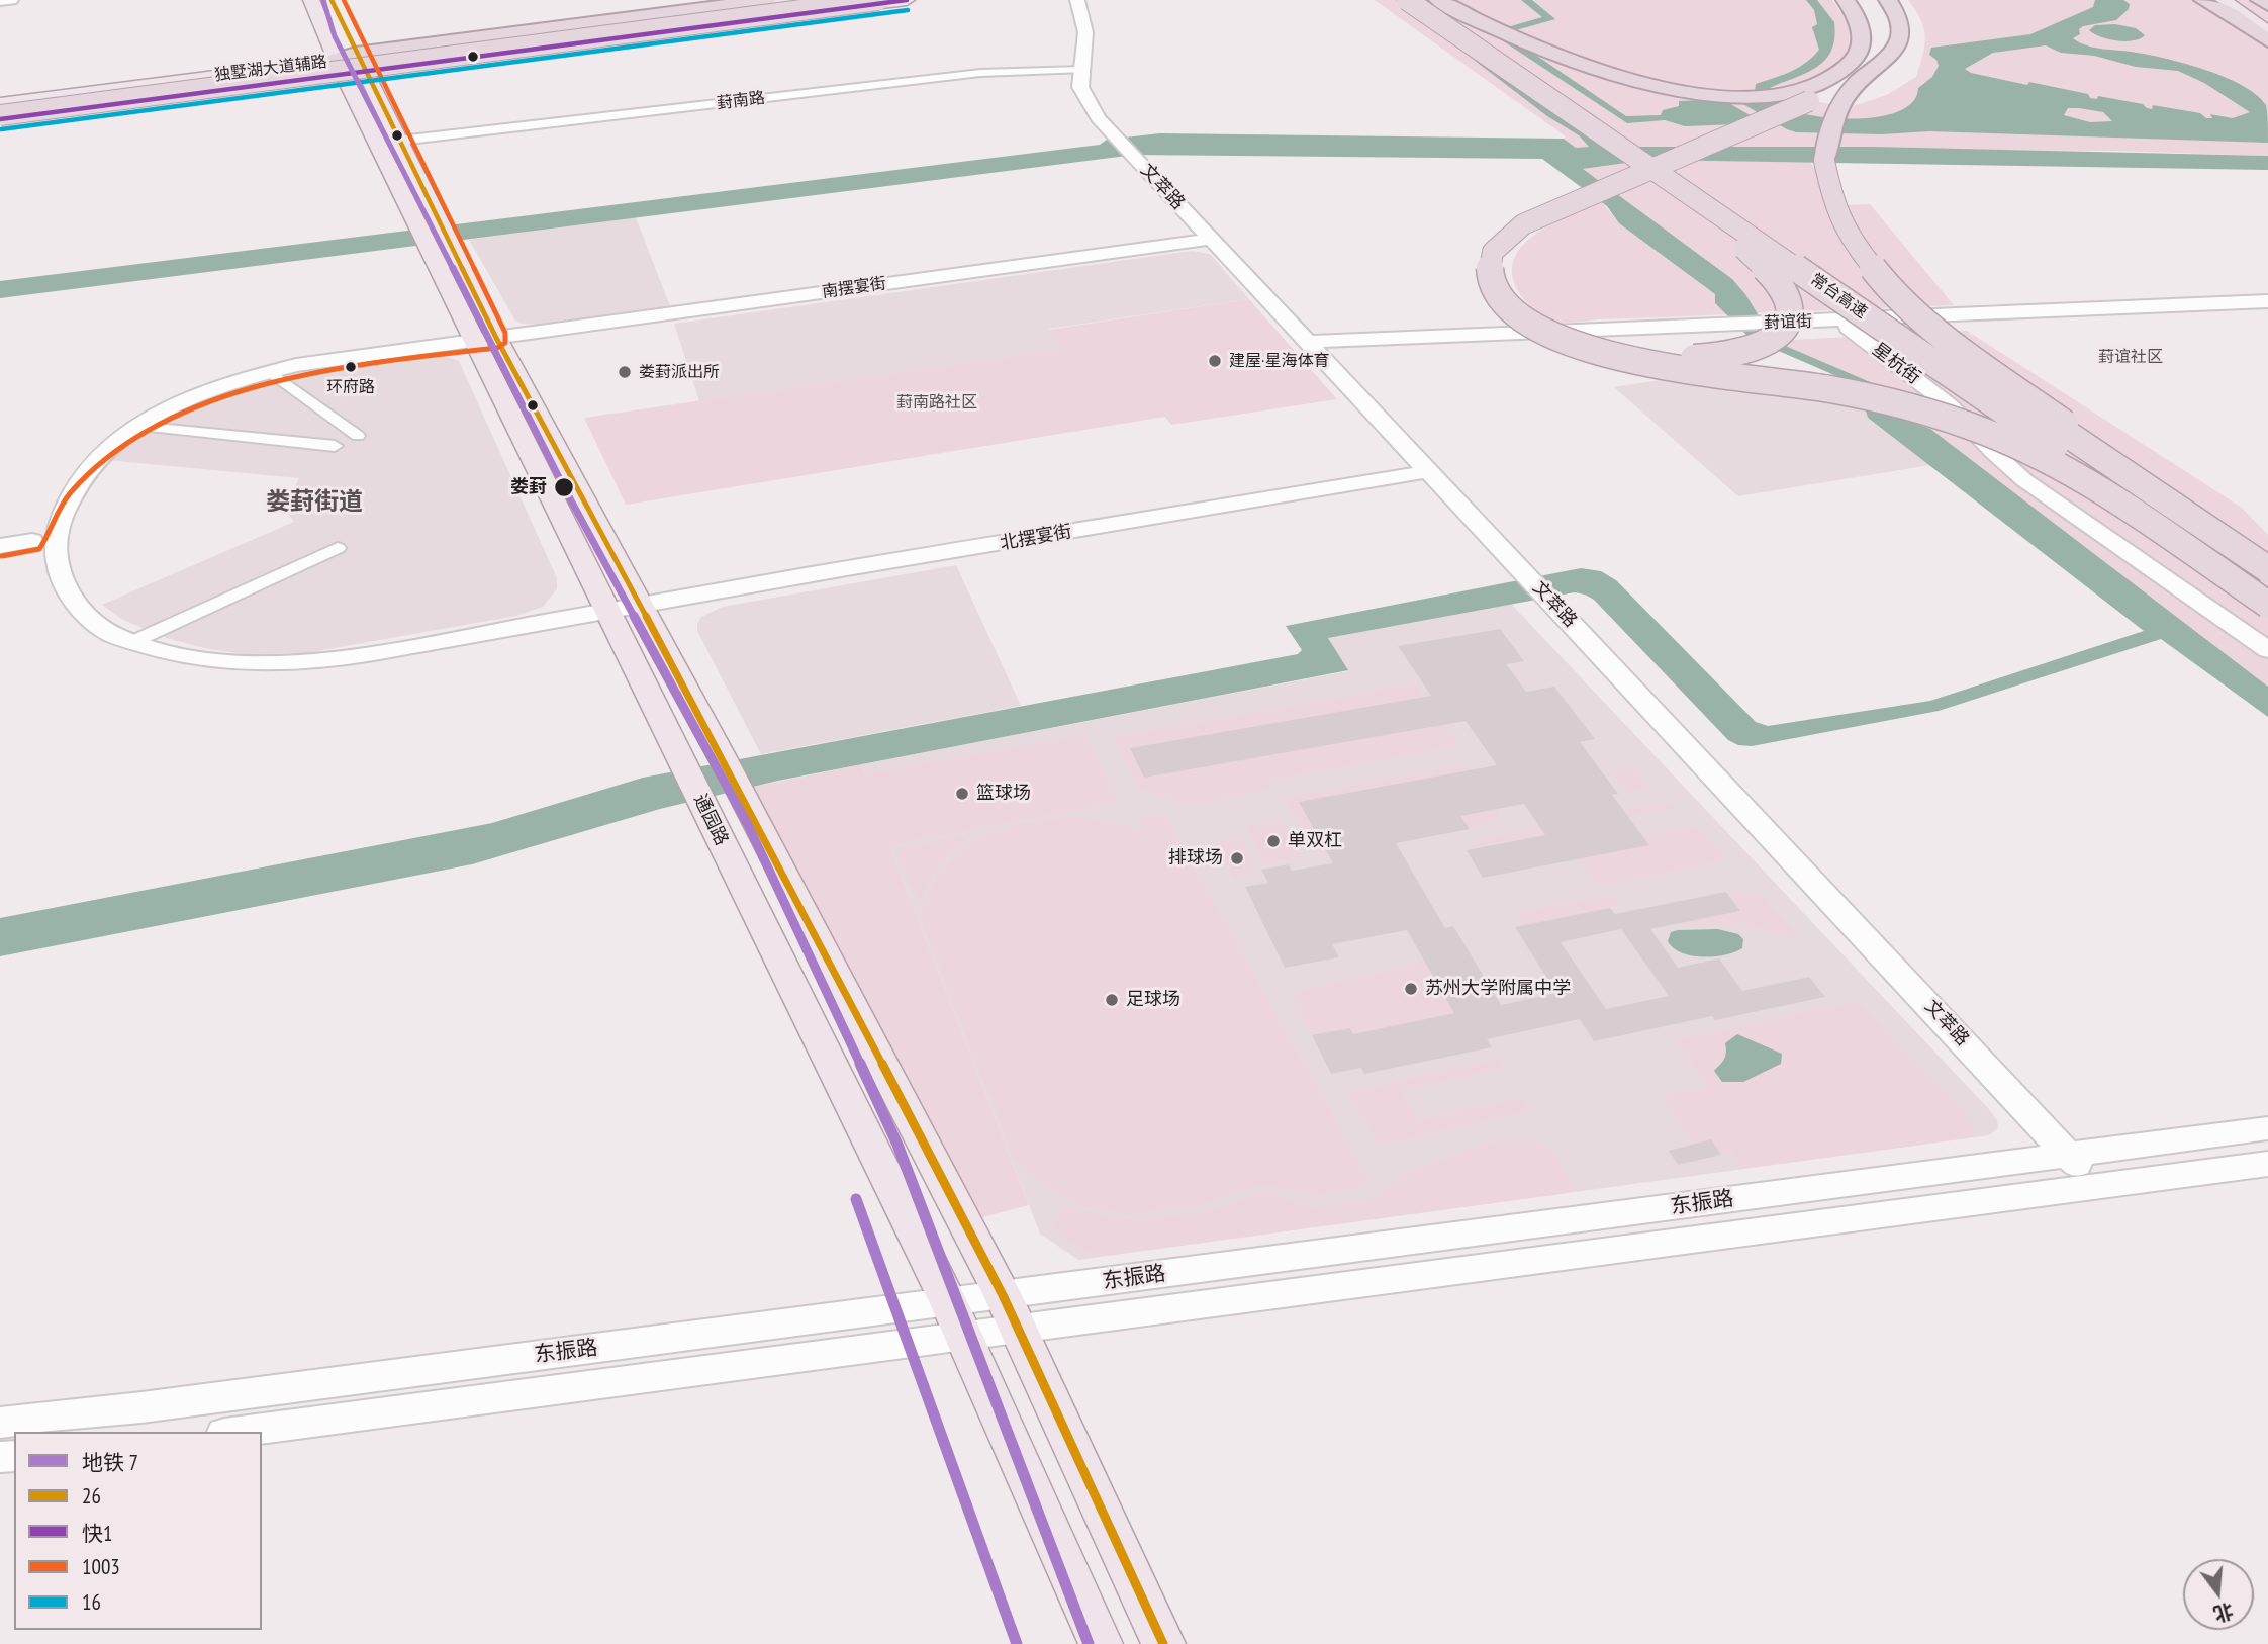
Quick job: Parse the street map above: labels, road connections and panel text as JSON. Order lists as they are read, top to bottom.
{
  "streets": {
    "highway": ["常台高速"],
    "main road": [
      "独墅湖大道辅路",
      "文萃路",
      "南摆宴街",
      "葑谊街",
      "星杭街",
      "北摆宴街",
      "通园路",
      "东振路"
    ],
    "street": ["葑南路"]
  },
  "crossings": [
    ["独墅湖大道辅路", "通园路"],
    ["葑南路", "文萃路"],
    ["葑南路", "通园路"],
    ["文萃路", "南摆宴街"],
    ["文萃路", "葑谊街"],
    ["文萃路", "北摆宴街"],
    ["文萃路", "东振路"],
    ["南摆宴街", "通园路"],
    ["葑谊街", "星杭街"],
    ["北摆宴街", "通园路"],
    ["通园路", "东振路"]
  ],
  "districts": ["葑谊社区", "葑南路社区", "娄葑街道"],
  "places": [
    "建屋·星海体育",
    "环府路",
    "娄葑派出所",
    "娄葑",
    "篮球场",
    "单双杠",
    "排球场",
    "苏州大学附属中学",
    "足球场"
  ],
  "lines": [
    "metro line 7",
    "transit line 26",
    "transit line 快1",
    "transit line 1003",
    "transit line 16"
  ],
  "legend": [
    "地铁 7",
    "26",
    "快1",
    "1003",
    "16"
  ],
  "north": "bottom"
}
